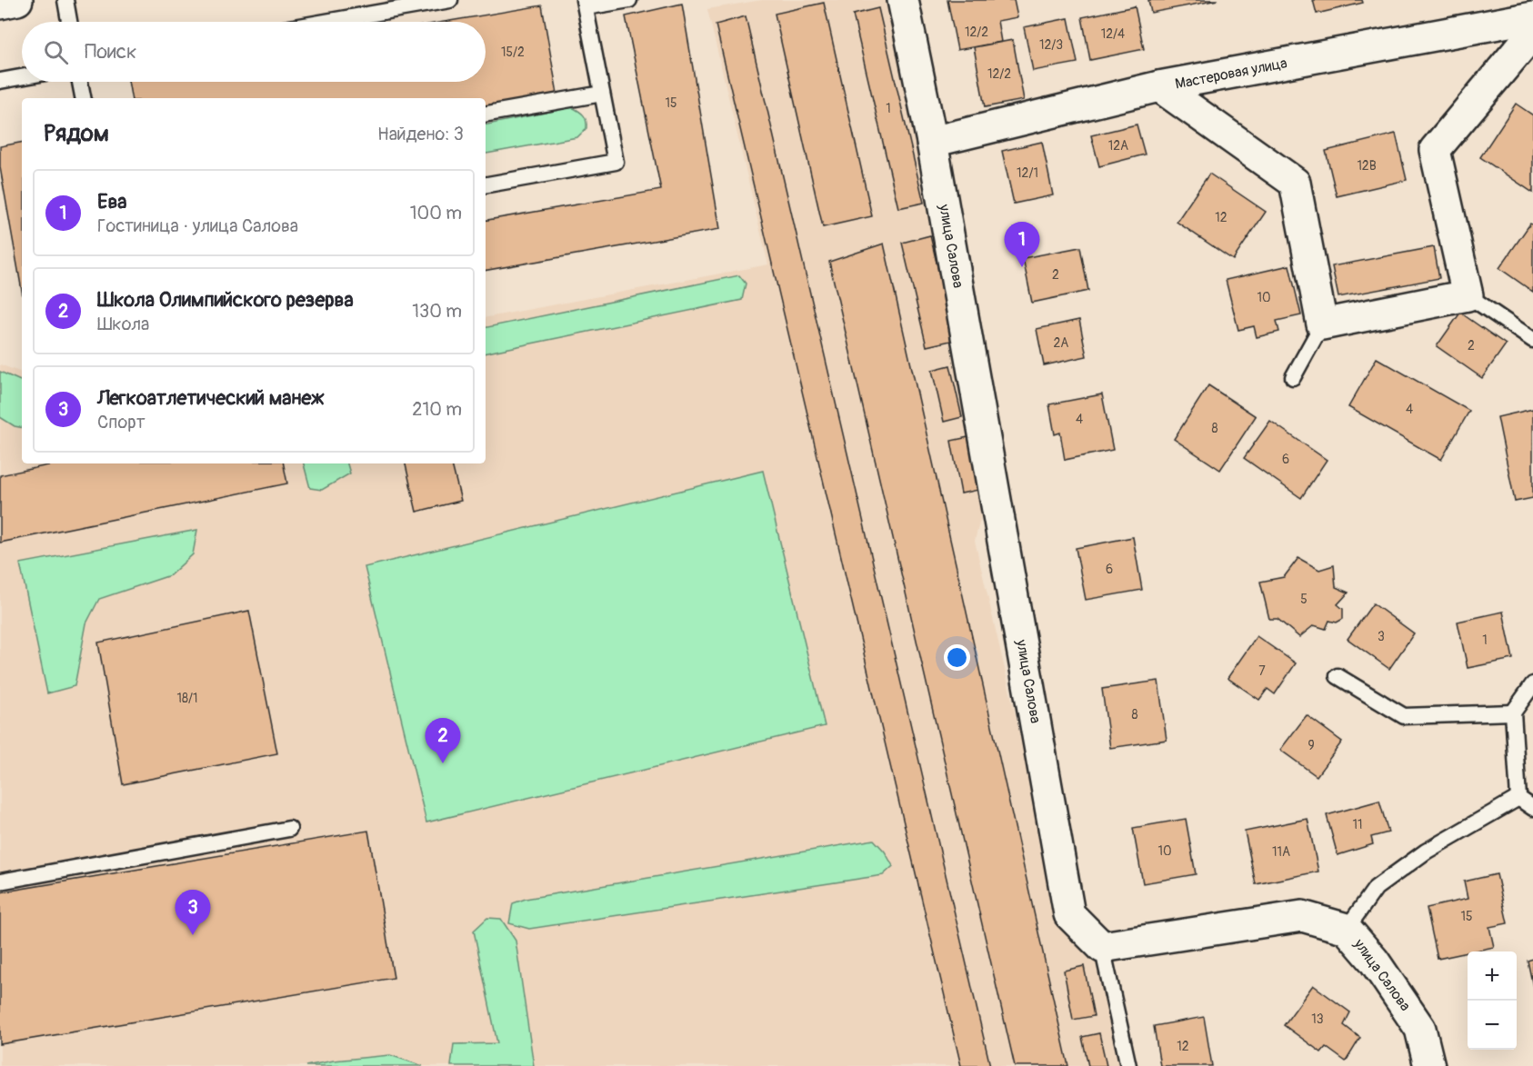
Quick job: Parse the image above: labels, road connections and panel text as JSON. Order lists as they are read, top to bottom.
{
  "streets": {
    "street": ["Мастеровая улица", "улица Салова"]
  },
  "crossings": [
    ["Мастеровая улица", "улица Салова"]
  ],
  "house_numbers": [
    "12/2",
    "12/4",
    "12/3",
    "15/2",
    "12/2",
    "15",
    "1",
    "12А",
    "12В",
    "12/1",
    "12",
    "2",
    "10",
    "2А",
    "2",
    "4",
    "4",
    "8",
    "6",
    "6",
    "5",
    "3",
    "1",
    "7",
    "18/1",
    "8",
    "9",
    "11",
    "10",
    "11А",
    "15",
    "13",
    "12"
  ],
  "page": {
    "search": "Поиск",
    "heading": ["Рядом", "Найдено: 3"],
    "list": [
      {
        "mark": "1",
        "name": "Ева",
        "note": "Гостиница · улица Салова",
        "value": "100 m"
      },
      {
        "mark": "2",
        "name": "Школа Олимпийского резерва",
        "note": "Школа",
        "value": "130 m"
      },
      {
        "mark": "3",
        "name": "Легкоатлетический манеж",
        "note": "Спорт",
        "value": "210 m"
      }
    ],
    "pins": ["1", "2", "3"],
    "map_buttons": ["+", "−"]
  }
}
